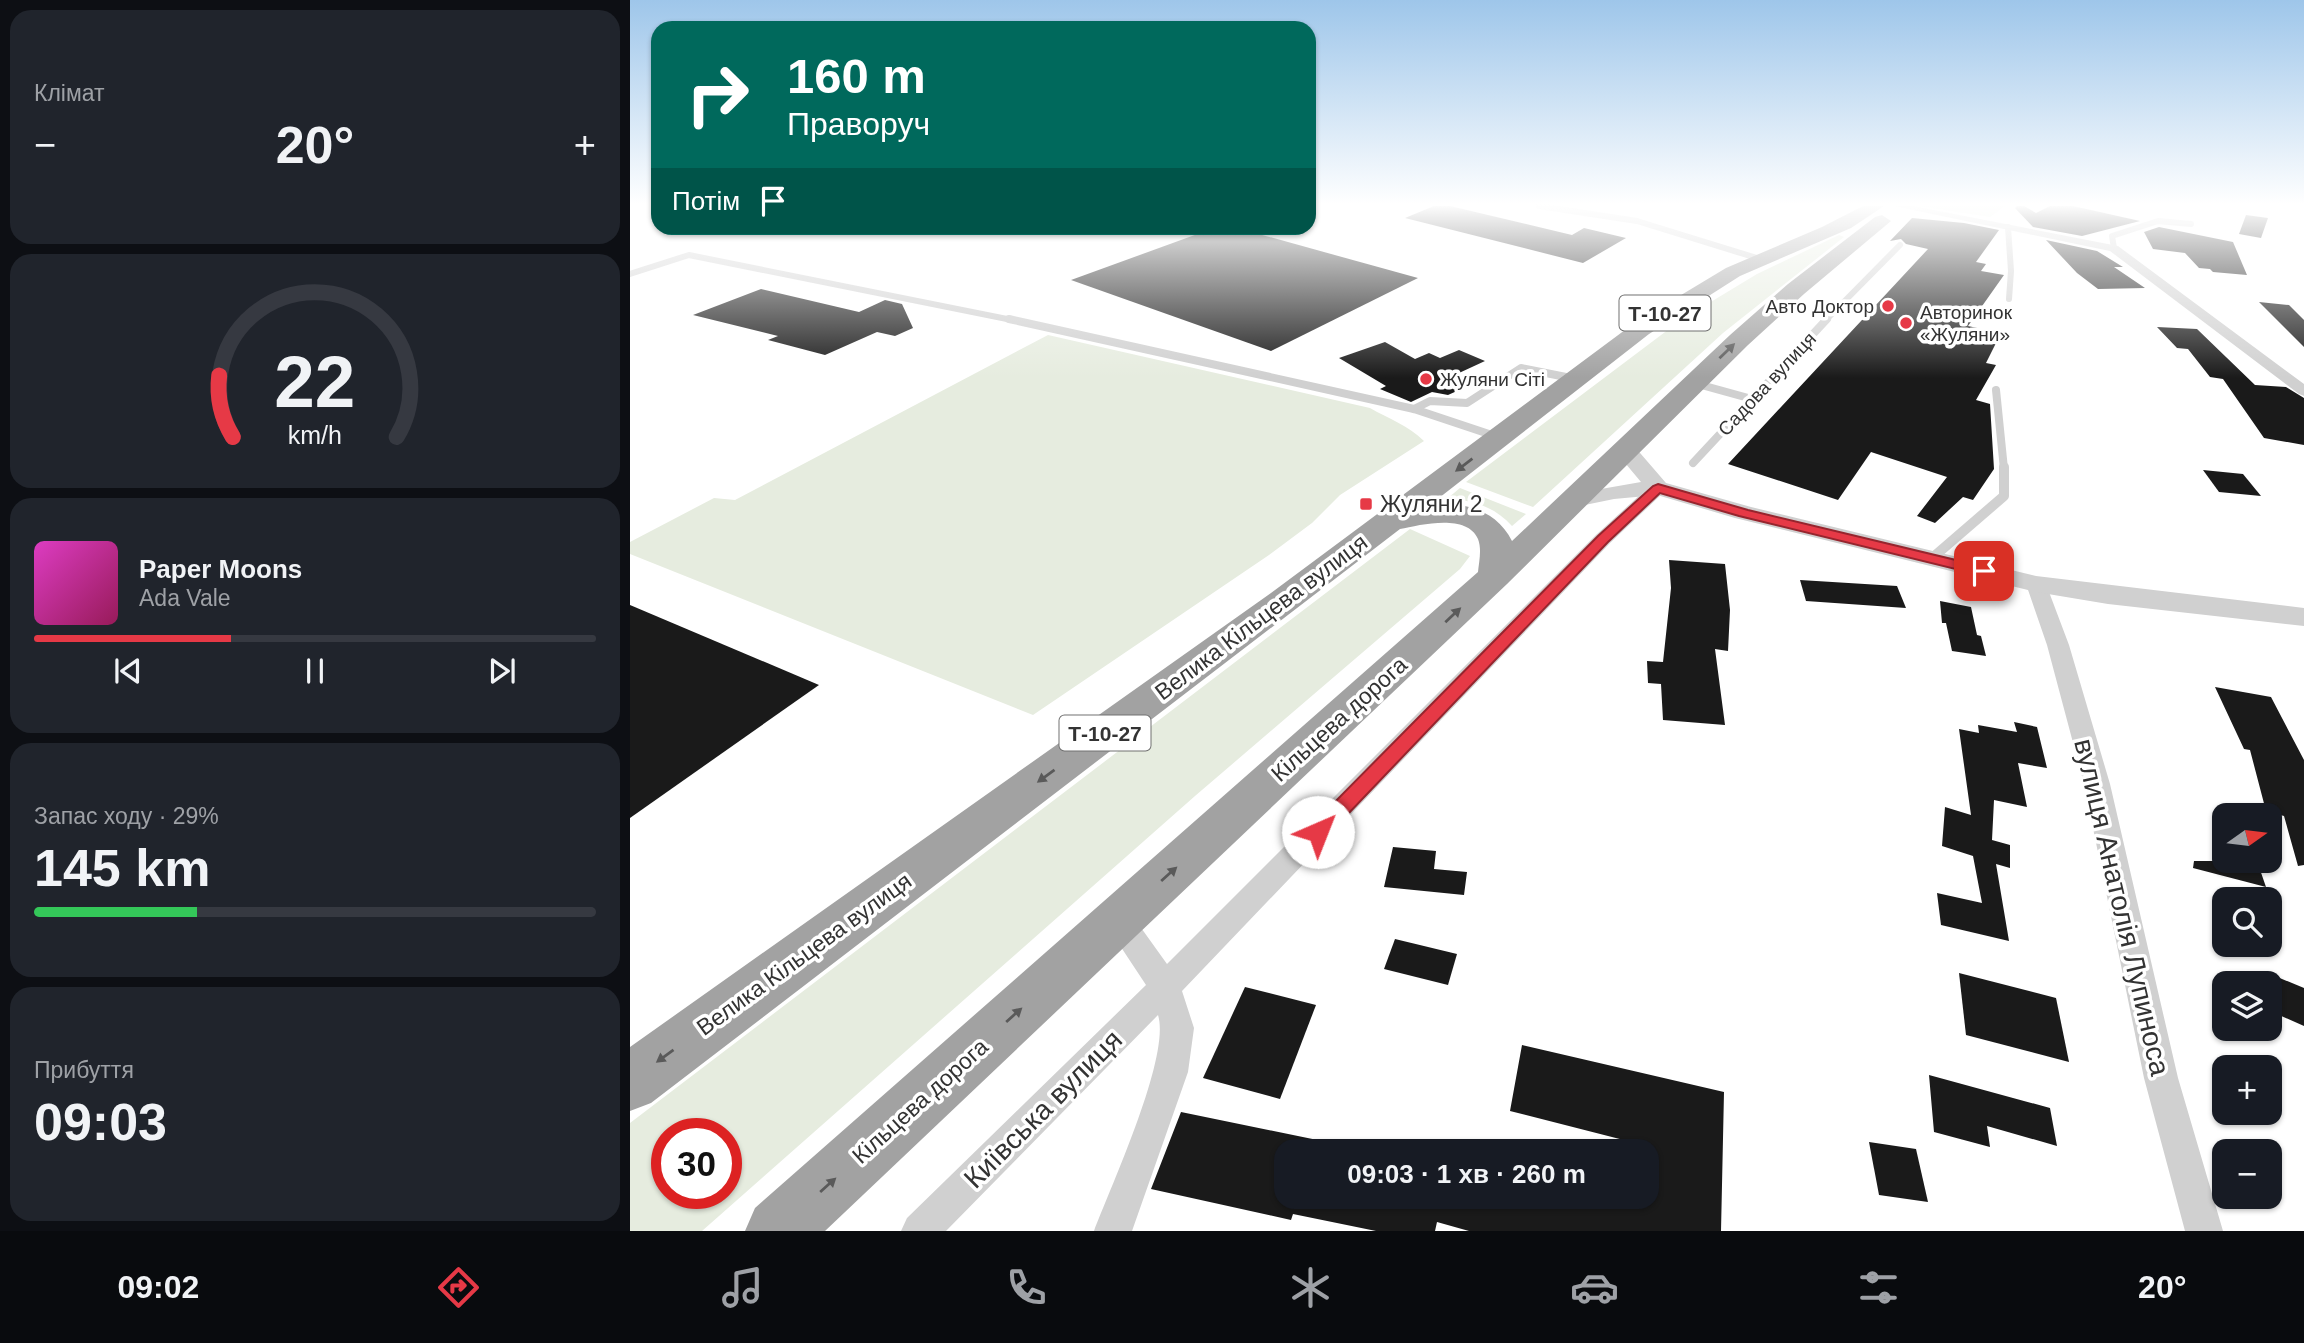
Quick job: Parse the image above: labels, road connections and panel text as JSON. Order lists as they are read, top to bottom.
{
  "streets": {
    "highway": ["Т-10-27", "Велика Кільцева вулиця", "Кільцева дорога"],
    "street": ["вулиця Анатолія Лупиноса", "Київська вулиця"],
    "lane": ["Садова вулиця"]
  },
  "one_way": ["Велика Кільцева вулиця", "Кільцева дорога"],
  "places": {
    "other": ["Авто Доктор", "Авторинок «Жуляни»", "Жуляни Сіті"],
    "transit": ["Жуляни 2"]
  },
  "north": "right",
  "page": {
    "tile": [
      "Клімат",
      ["Запас ходу · 29%", "145 km"],
      ["Прибуття", "09:03"]
    ],
    "turn": ["160 m", "Праворуч"],
    "heat": ["−", "20°", "+"],
    "then": "Потім",
    "song": ["Paper Moons", "Ada Vale"],
    "map_buttons": ["+", "−"],
    "limit": "30",
    "trip": "09:03 · 1 хв · 260 m",
    "tabs": ["09:02", "20°"],
    "gauge": ["22", "km/h"]
  }
}
